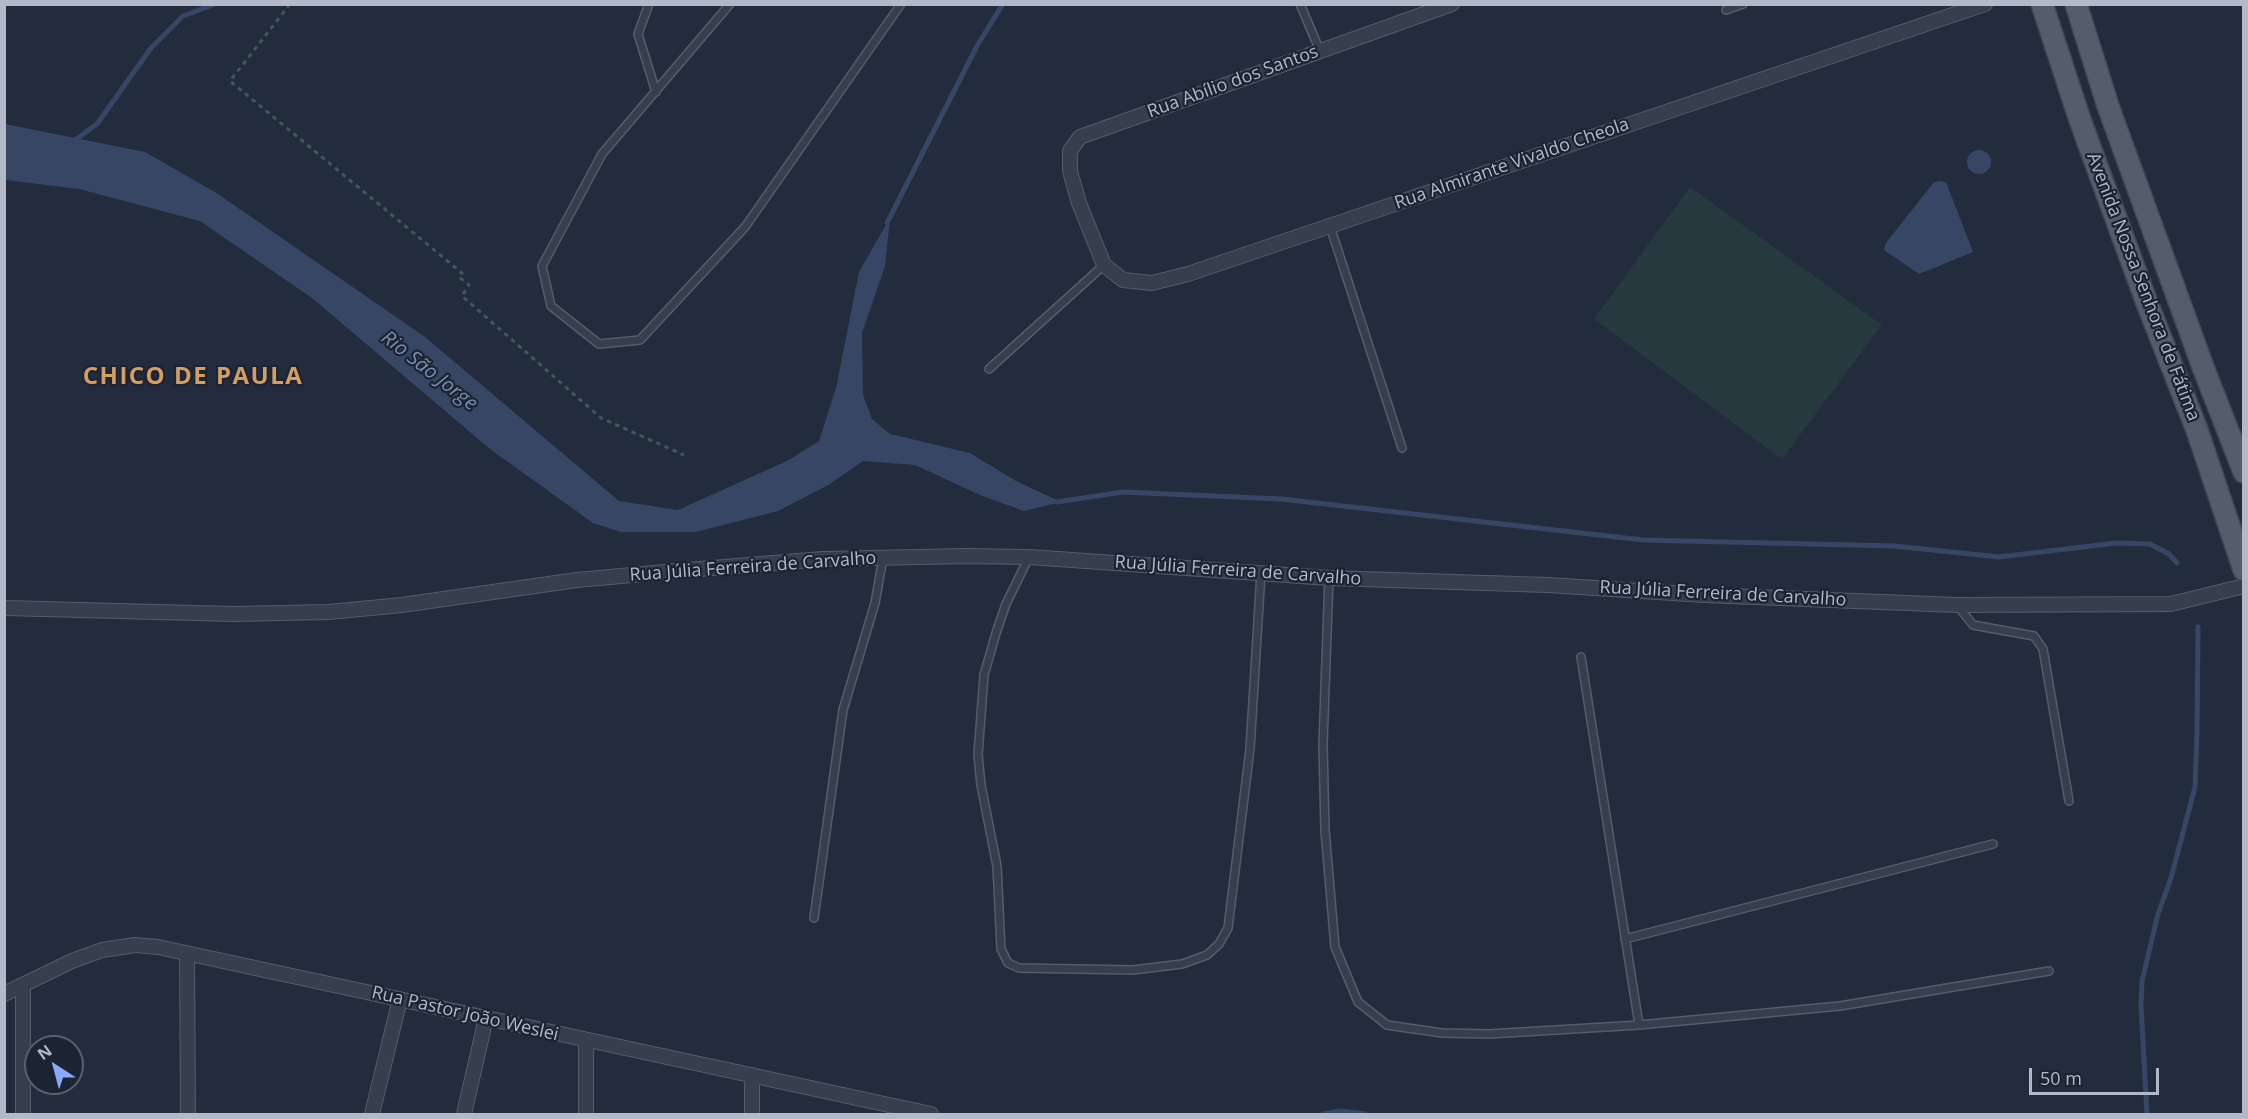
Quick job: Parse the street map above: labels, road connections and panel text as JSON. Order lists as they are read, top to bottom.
{
  "streets": {
    "main road": ["Avenida Nossa Senhora de Fátima"],
    "street": [
      "Rua Abílio dos Santos",
      "Rua Almirante Vivaldo Cheola",
      "Rua Júlia Ferreira de Carvalho",
      "Rua Pastor João Weslei"
    ]
  },
  "crossings": [
    ["Rua Abílio dos Santos", "Rua Almirante Vivaldo Cheola"]
  ],
  "districts": ["CHICO DE PAULA"],
  "water": ["Rio São Jorge"],
  "scale_bar": "50 m",
  "north": "top left"
}
